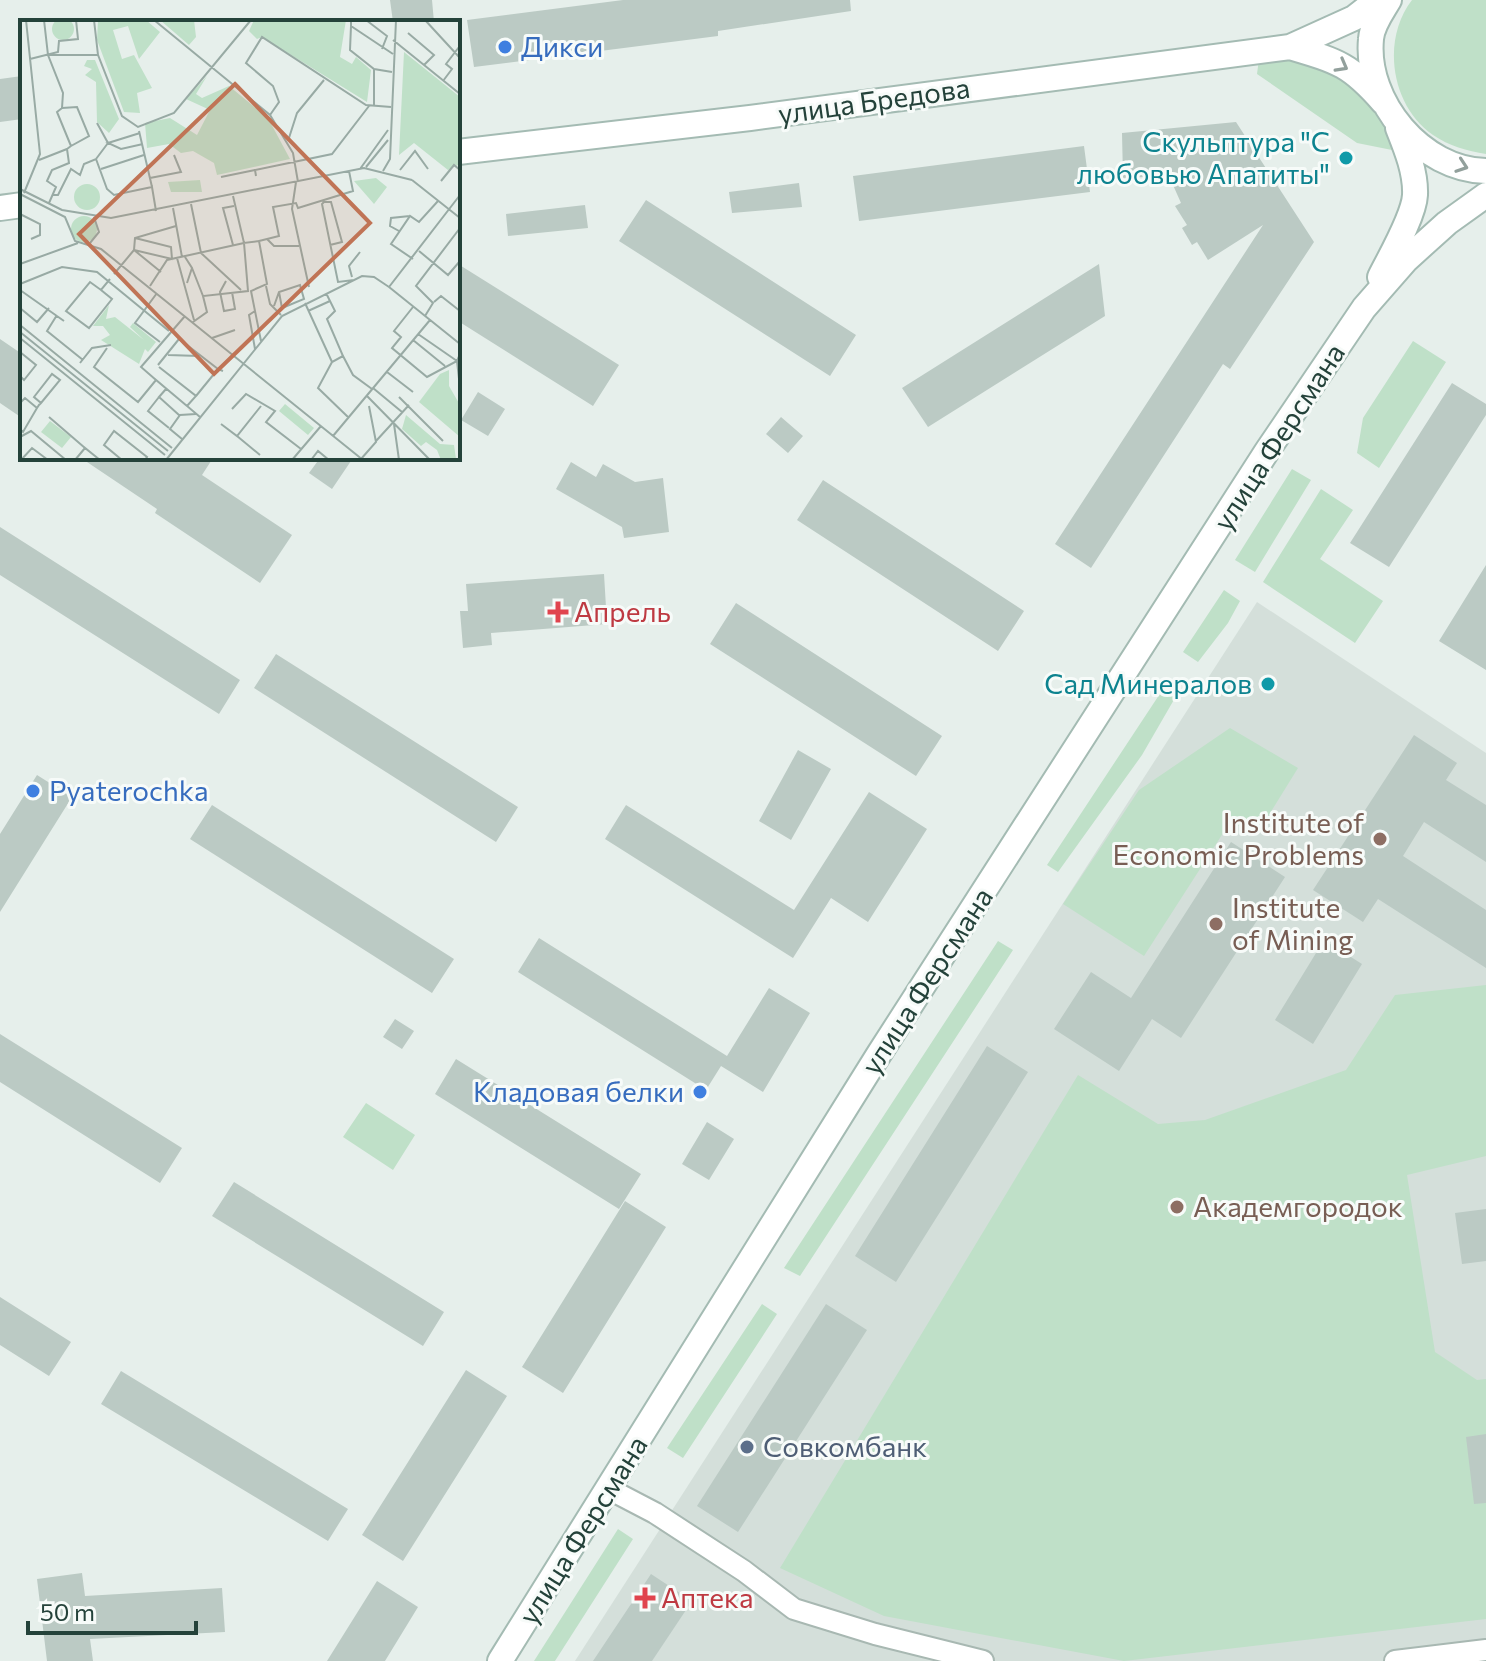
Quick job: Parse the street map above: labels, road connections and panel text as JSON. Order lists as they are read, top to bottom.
{
  "streets": {
    "street": ["улица Бредова", "улица Ферсмана"]
  },
  "places": {
    "other": [
      "Дикси",
      "Скульптура \"С любовью Апатиты\"",
      "Сад Минералов",
      "Pyaterochka",
      "Institute of Economic Problems",
      "Institute of Mining",
      "Кладовая белки",
      "Академгородок",
      "Совкомбанк"
    ],
    "health": ["Апрель", "Аптека"]
  },
  "scale_bar": "50 m"
}
